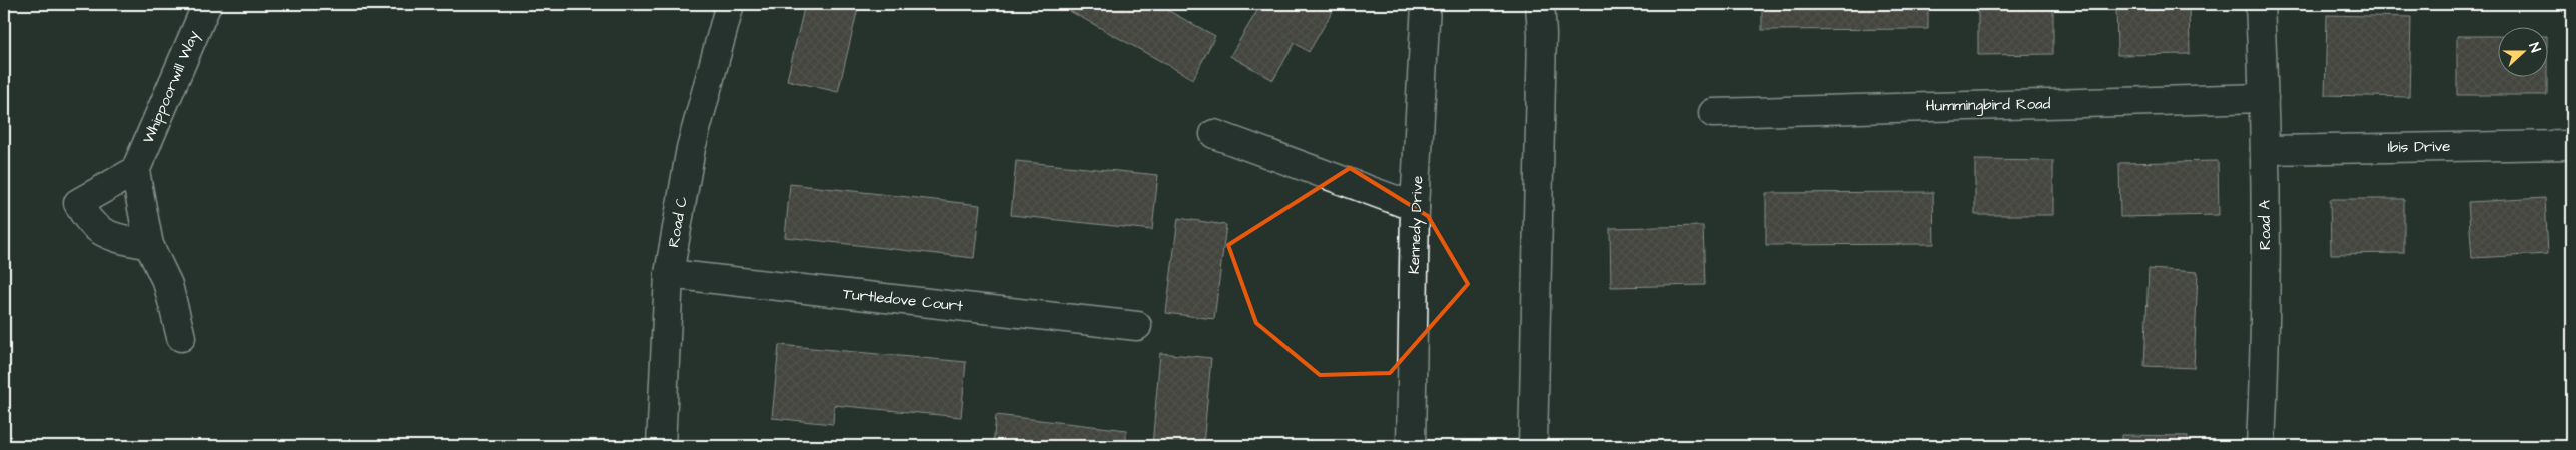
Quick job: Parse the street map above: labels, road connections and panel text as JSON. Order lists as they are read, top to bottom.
{
  "streets": {
    "street": [
      "Whippoorwill Way",
      "Hummingbird Road",
      "Ibis Drive",
      "Road C",
      "Kennedy Drive",
      "Road A",
      "Turtledove Court"
    ]
  },
  "crossings": [
    ["Hummingbird Road", "Road A"],
    ["Ibis Drive", "Road A"],
    ["Road C", "Turtledove Court"]
  ],
  "north": "right"
}
